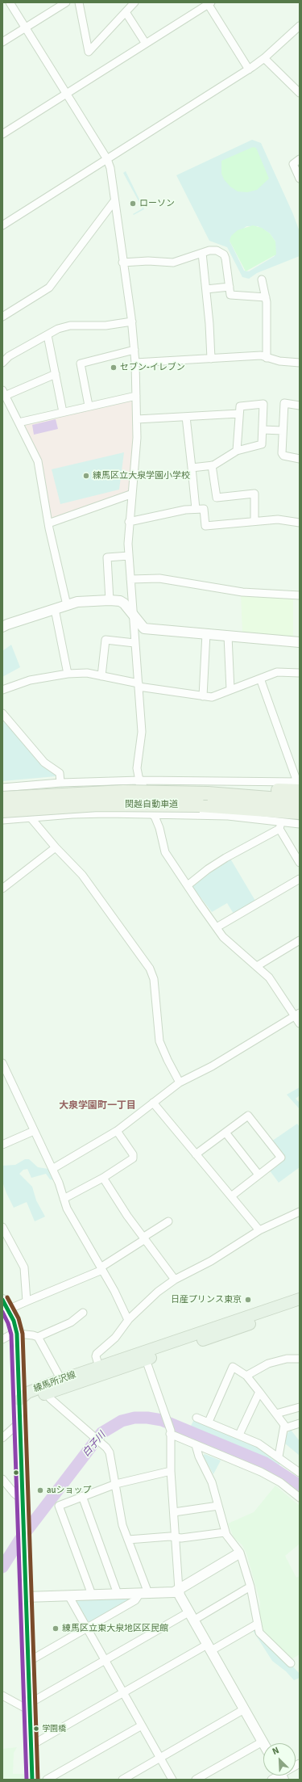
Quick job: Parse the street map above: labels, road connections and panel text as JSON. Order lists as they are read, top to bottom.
{
  "streets": {
    "highway": ["関越自動車道"],
    "main road": ["練馬所沢線"]
  },
  "districts": ["大泉学園町一丁目"],
  "water": ["白子川"],
  "places": [
    "ローソン",
    "セブン-イレブン",
    "練馬区立大泉学園小学校",
    "日産プリンス東京",
    "auショップ",
    "練馬区立東大泉地区区民館",
    "学園橋"
  ],
  "north": "top left"
}
